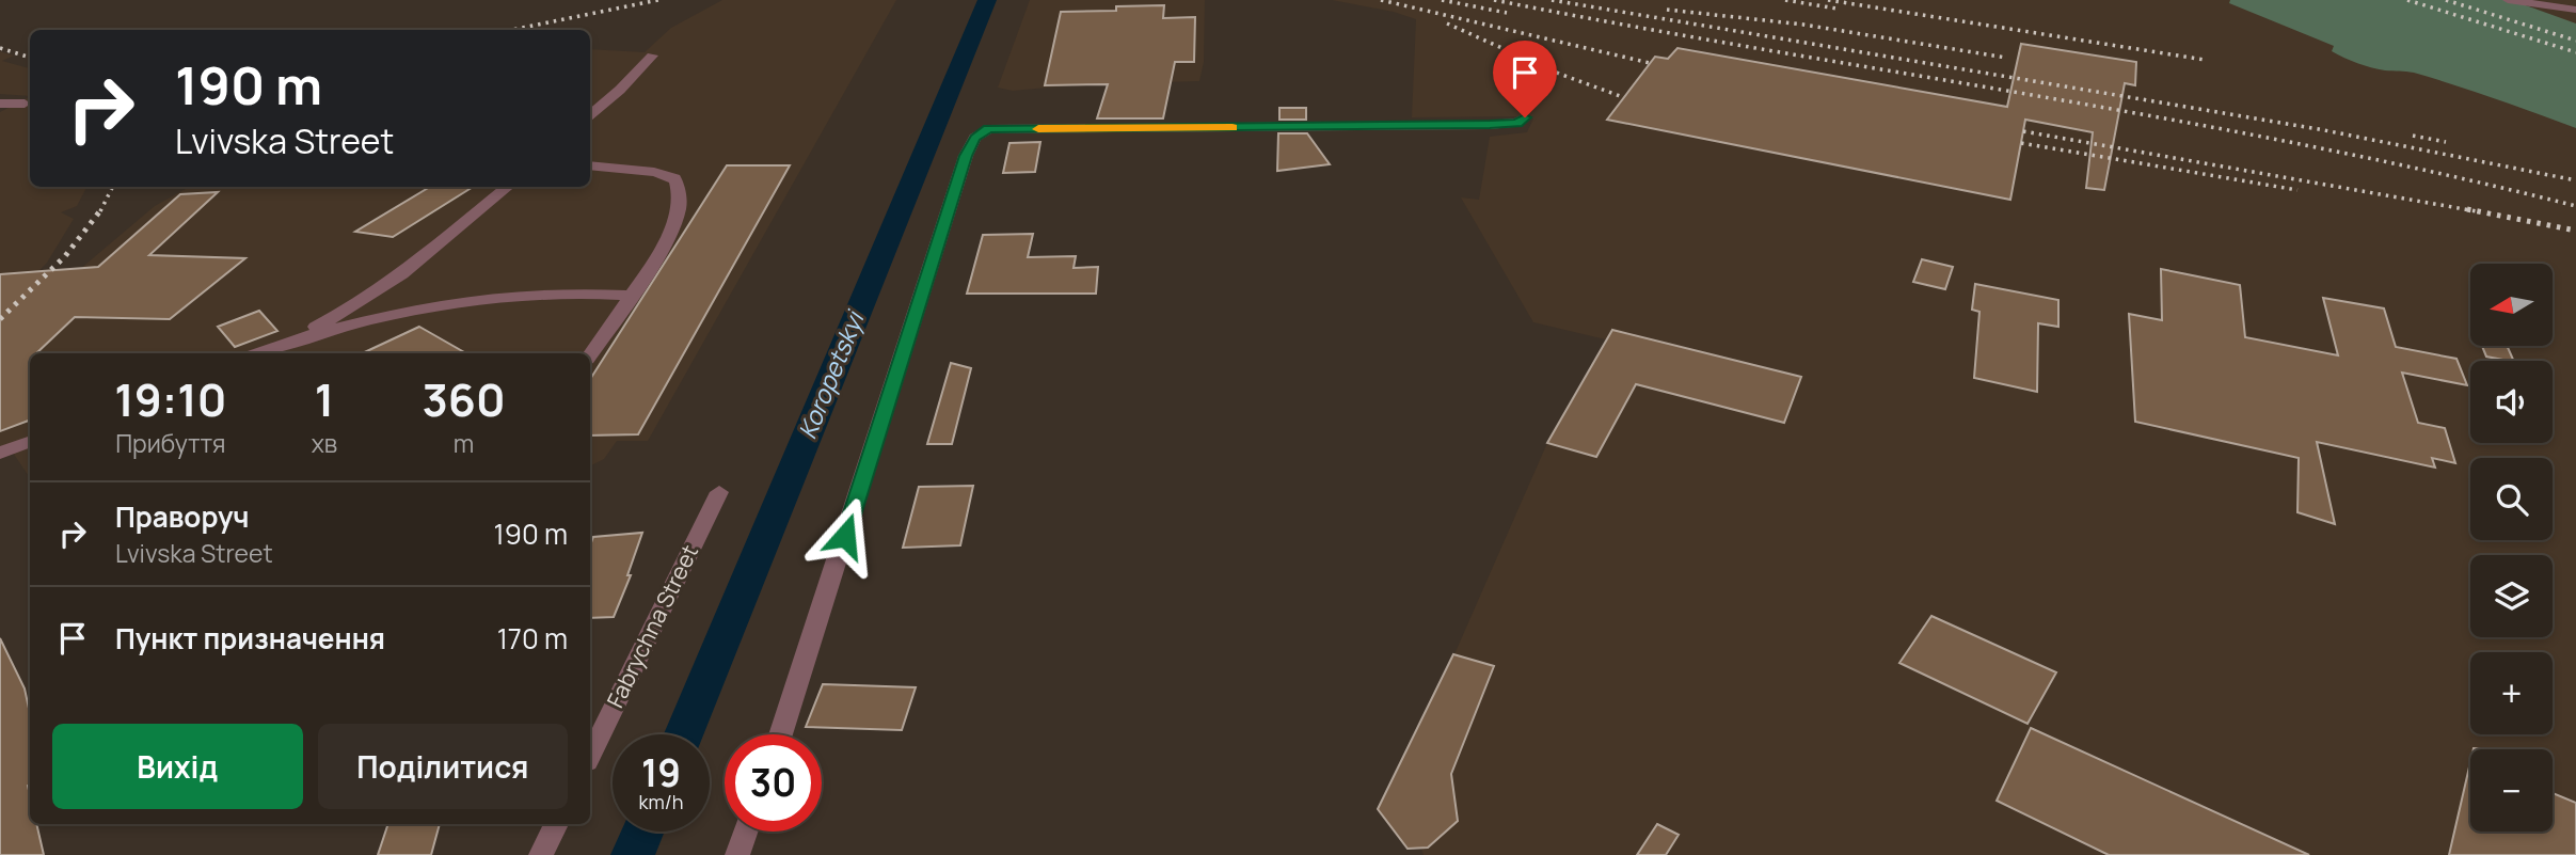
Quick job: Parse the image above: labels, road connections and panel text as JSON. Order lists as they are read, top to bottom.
{
  "streets": {
    "street": ["Fabrychna Street"]
  },
  "water": ["Koropetskyi"],
  "north": "left",
  "page": {
    "turn": ["190 m", "Lvivska Street"],
    "map_buttons": ["+", "−"],
    "eta": [
      "19:10",
      "Прибуття",
      "1",
      "хв",
      "360",
      "m"
    ],
    "list": [
      {
        "name": "Праворуч",
        "note": "Lvivska Street",
        "value": "190 m"
      },
      {
        "name": "Пункт призначення",
        "value": "170 m"
      }
    ],
    "buttons": ["Вихід", "Поділитися"],
    "speed": "19 km/h",
    "limit": "30"
  }
}
